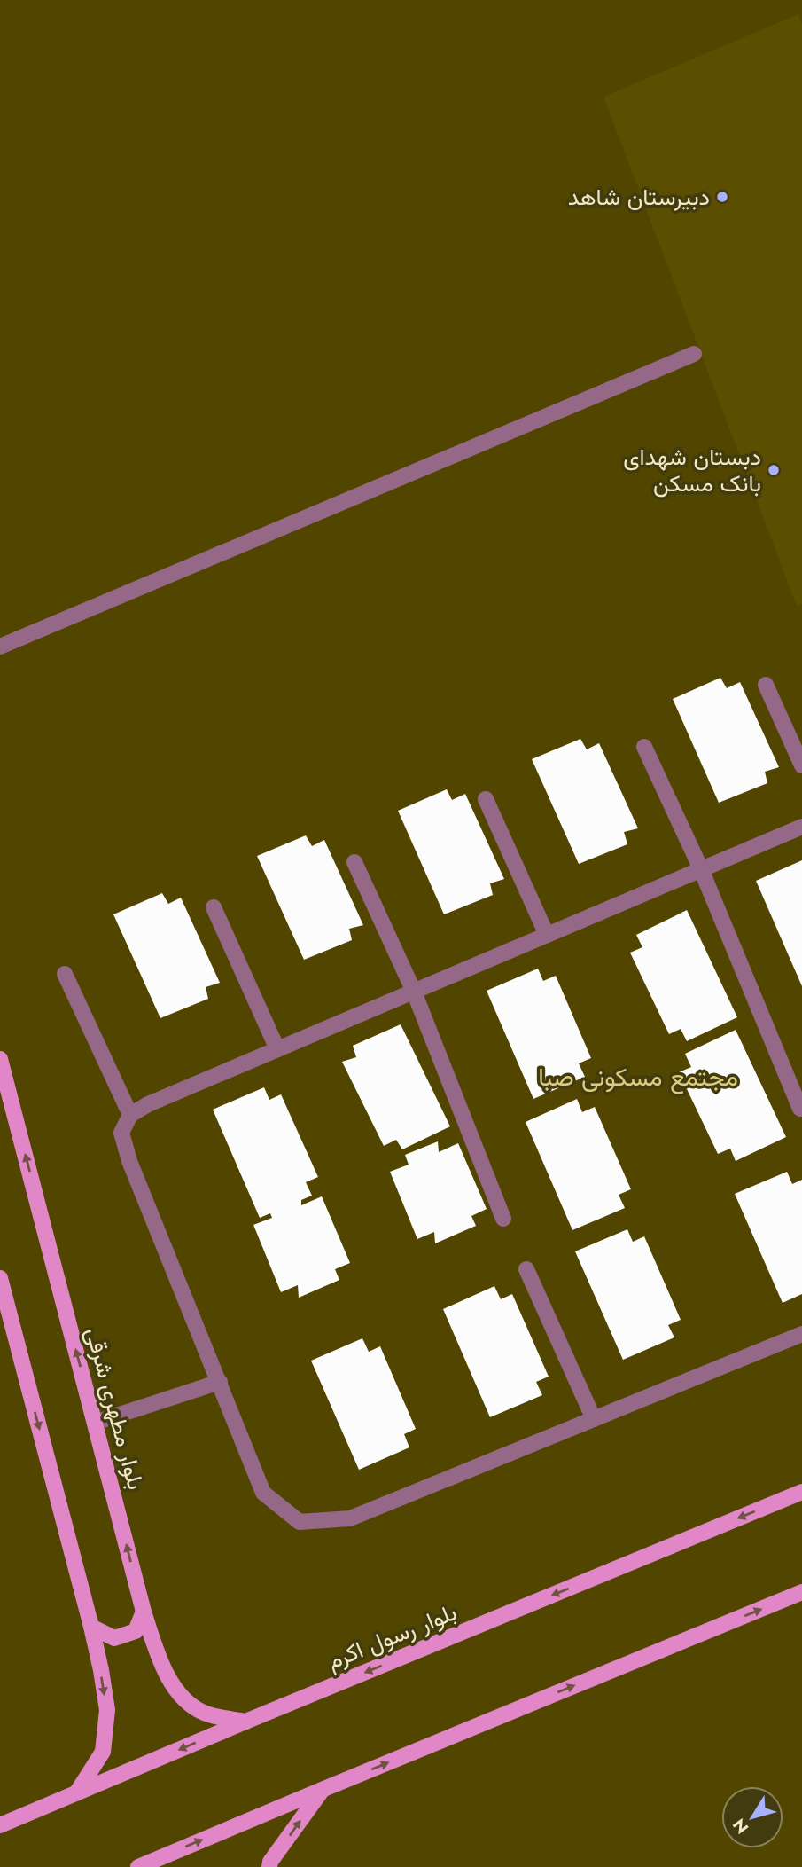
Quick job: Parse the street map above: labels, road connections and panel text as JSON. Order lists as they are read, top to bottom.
{
  "streets": {
    "main road": ["بلوار مطهری شرقی", "بلوار رسول اکرم"]
  },
  "crossings": [
    ["بلوار مطهری شرقی", "بلوار رسول اکرم"]
  ],
  "districts": ["مجتمع مسکونی صبا"],
  "places": ["دبیرستان شاهد", "دبستان شهدای بانک مسکن"],
  "north": "bottom left"
}
